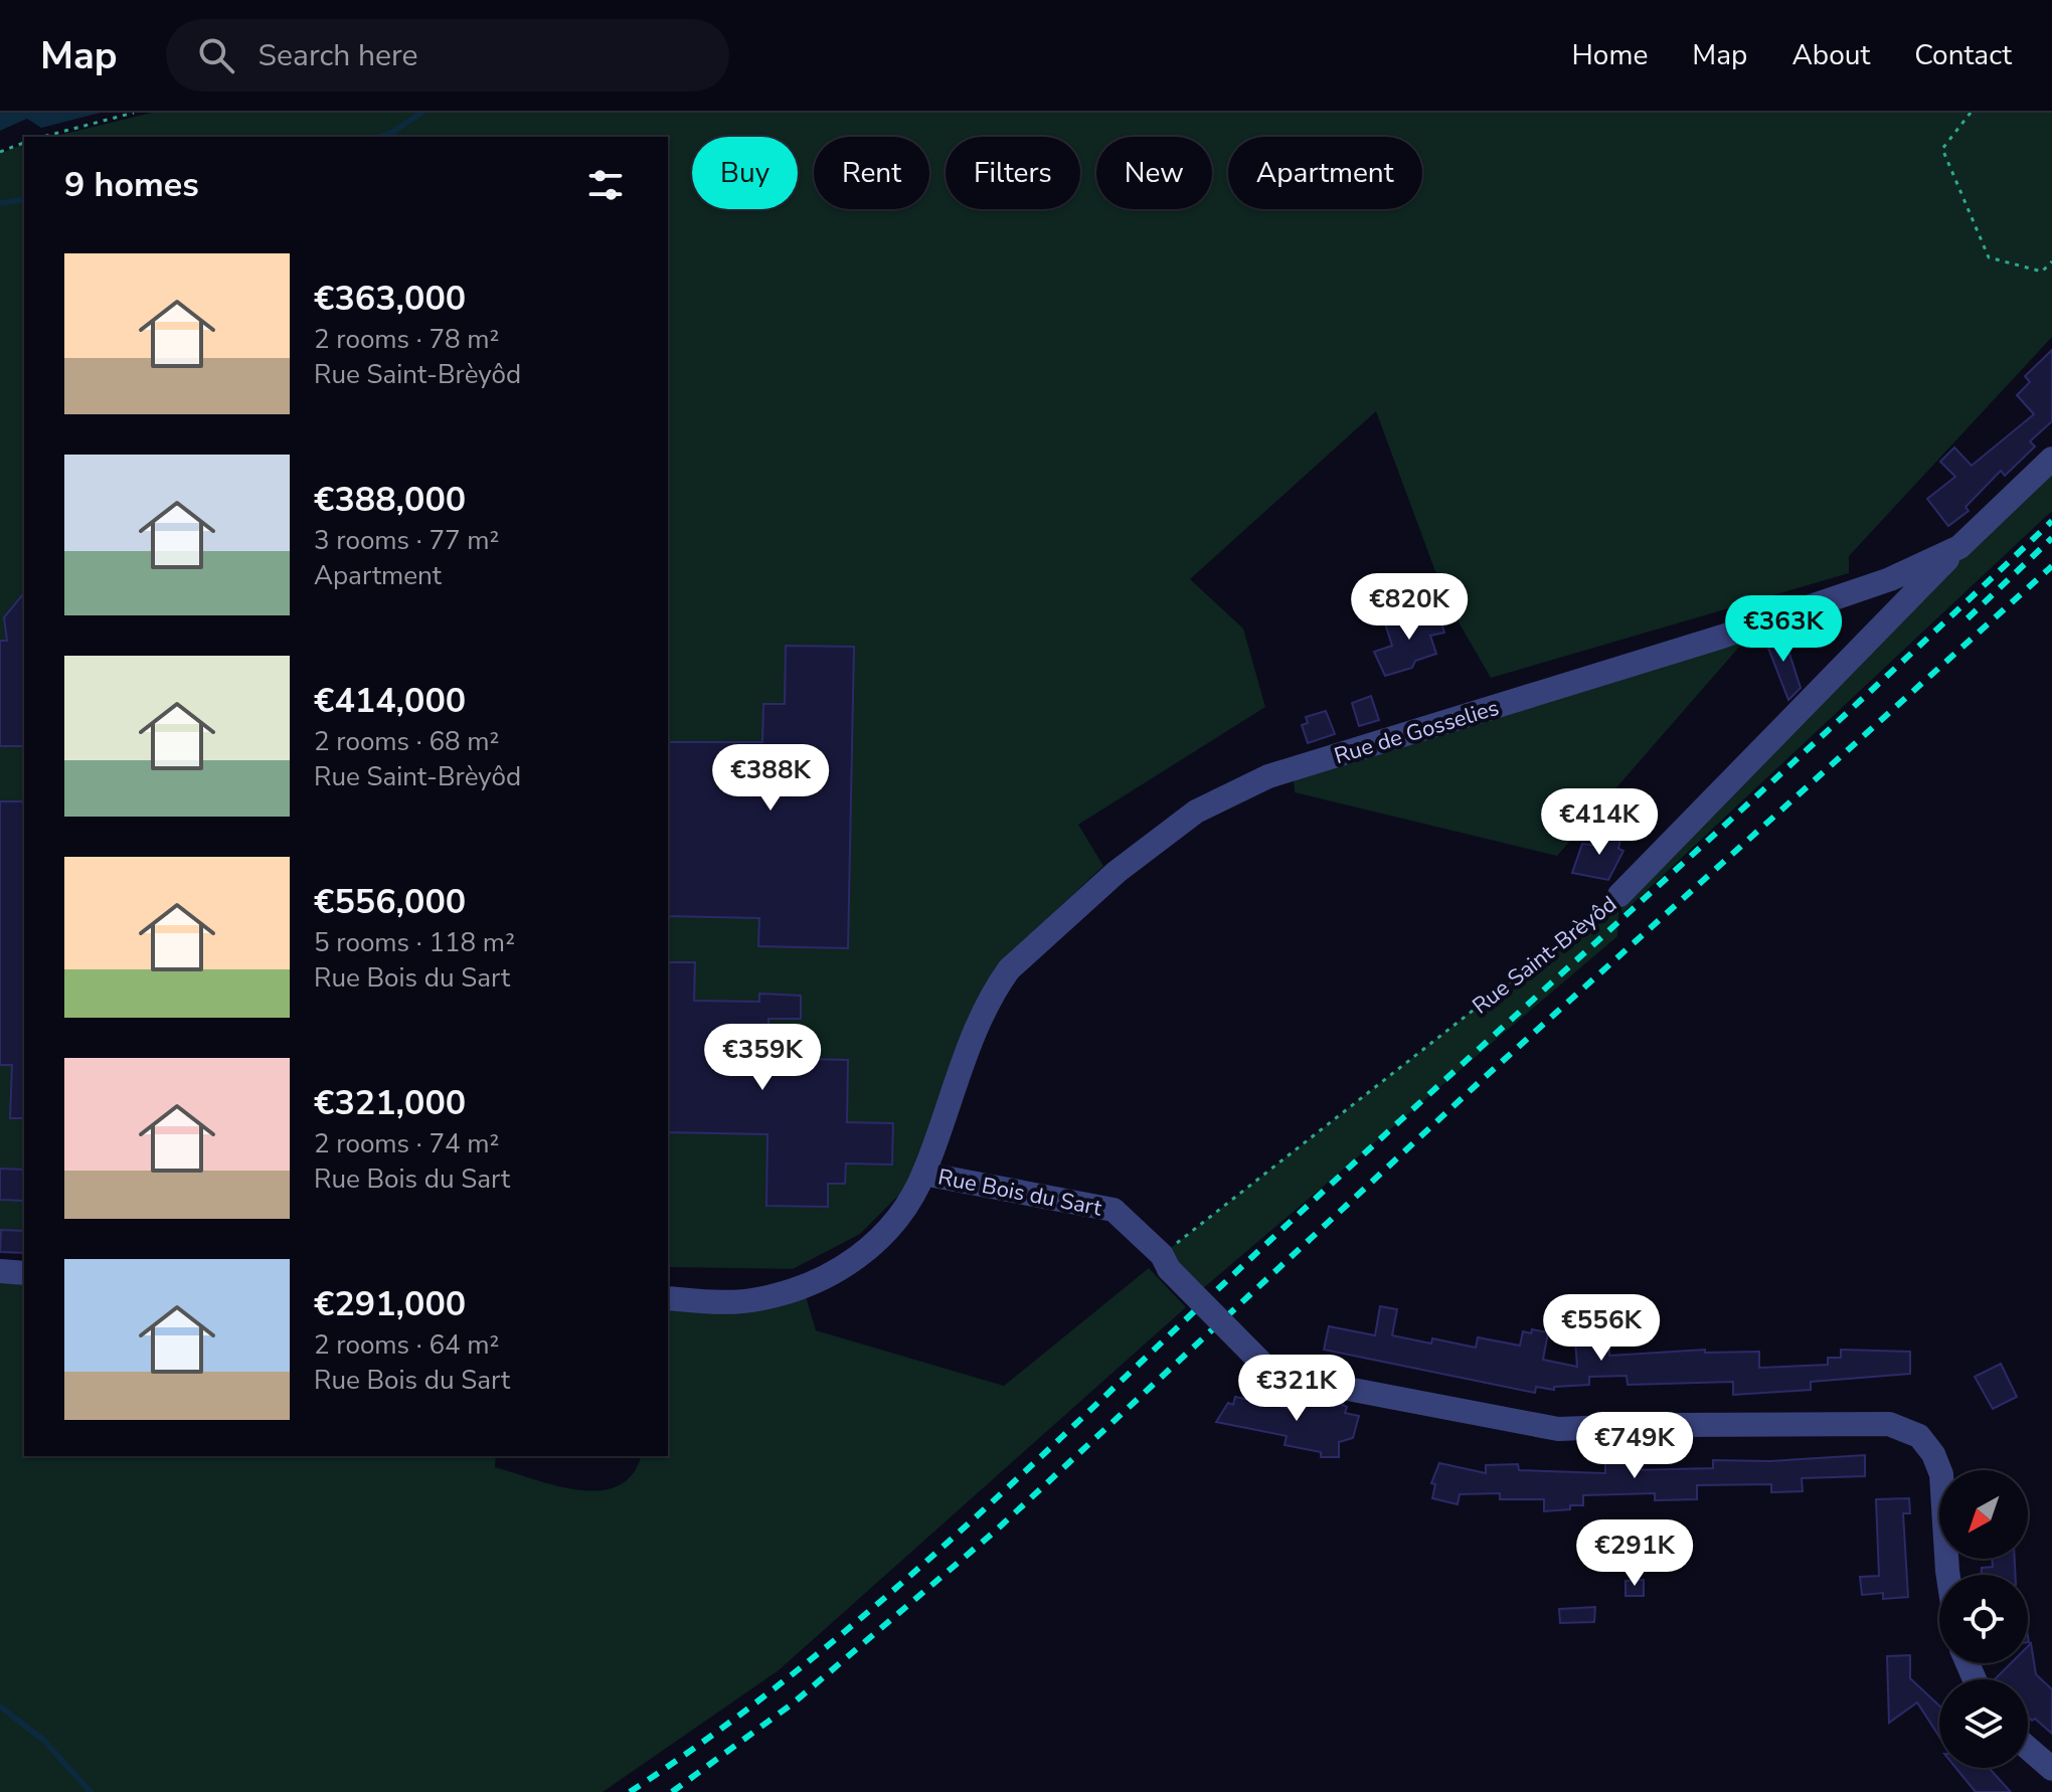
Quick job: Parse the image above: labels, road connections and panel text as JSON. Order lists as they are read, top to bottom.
{
  "streets": {
    "street": ["Rue de Gosselies", "Rue Saint-Brèyôd", "Rue Bois du Sart"]
  },
  "crossings": [
    ["Rue de Gosselies", "Rue Saint-Brèyôd"],
    ["Rue de Gosselies", "Rue Bois du Sart"],
    ["Rue Saint-Brèyôd", "Rue Bois du Sart"]
  ],
  "north": "bottom left",
  "page": {
    "header": "Map",
    "search": "Search here",
    "nav": [
      "Home",
      "Map",
      "About",
      "Contact"
    ],
    "chip": [
      "Buy",
      "Rent",
      "Filters",
      "New",
      "Apartment"
    ],
    "heading": "9 homes",
    "list": [
      {
        "name": "€363,000",
        "note": "2 rooms · 78 m² · Rue Saint-Brèyôd"
      },
      {
        "name": "€388,000",
        "note": "3 rooms · 77 m² · Apartment"
      },
      {
        "name": "€414,000",
        "note": "2 rooms · 68 m² · Rue Saint-Brèyôd"
      },
      {
        "name": "€556,000",
        "note": "5 rooms · 118 m² · Rue Bois du Sart"
      },
      {
        "name": "€321,000",
        "note": "2 rooms · 74 m² · Rue Bois du Sart"
      },
      {
        "name": "€291,000",
        "note": "2 rooms · 64 m² · Rue Bois du Sart"
      }
    ],
    "price": [
      "€820K",
      "€363K",
      "€388K",
      "€414K",
      "€359K",
      "€556K",
      "€321K",
      "€749K",
      "€291K"
    ]
  }
}
